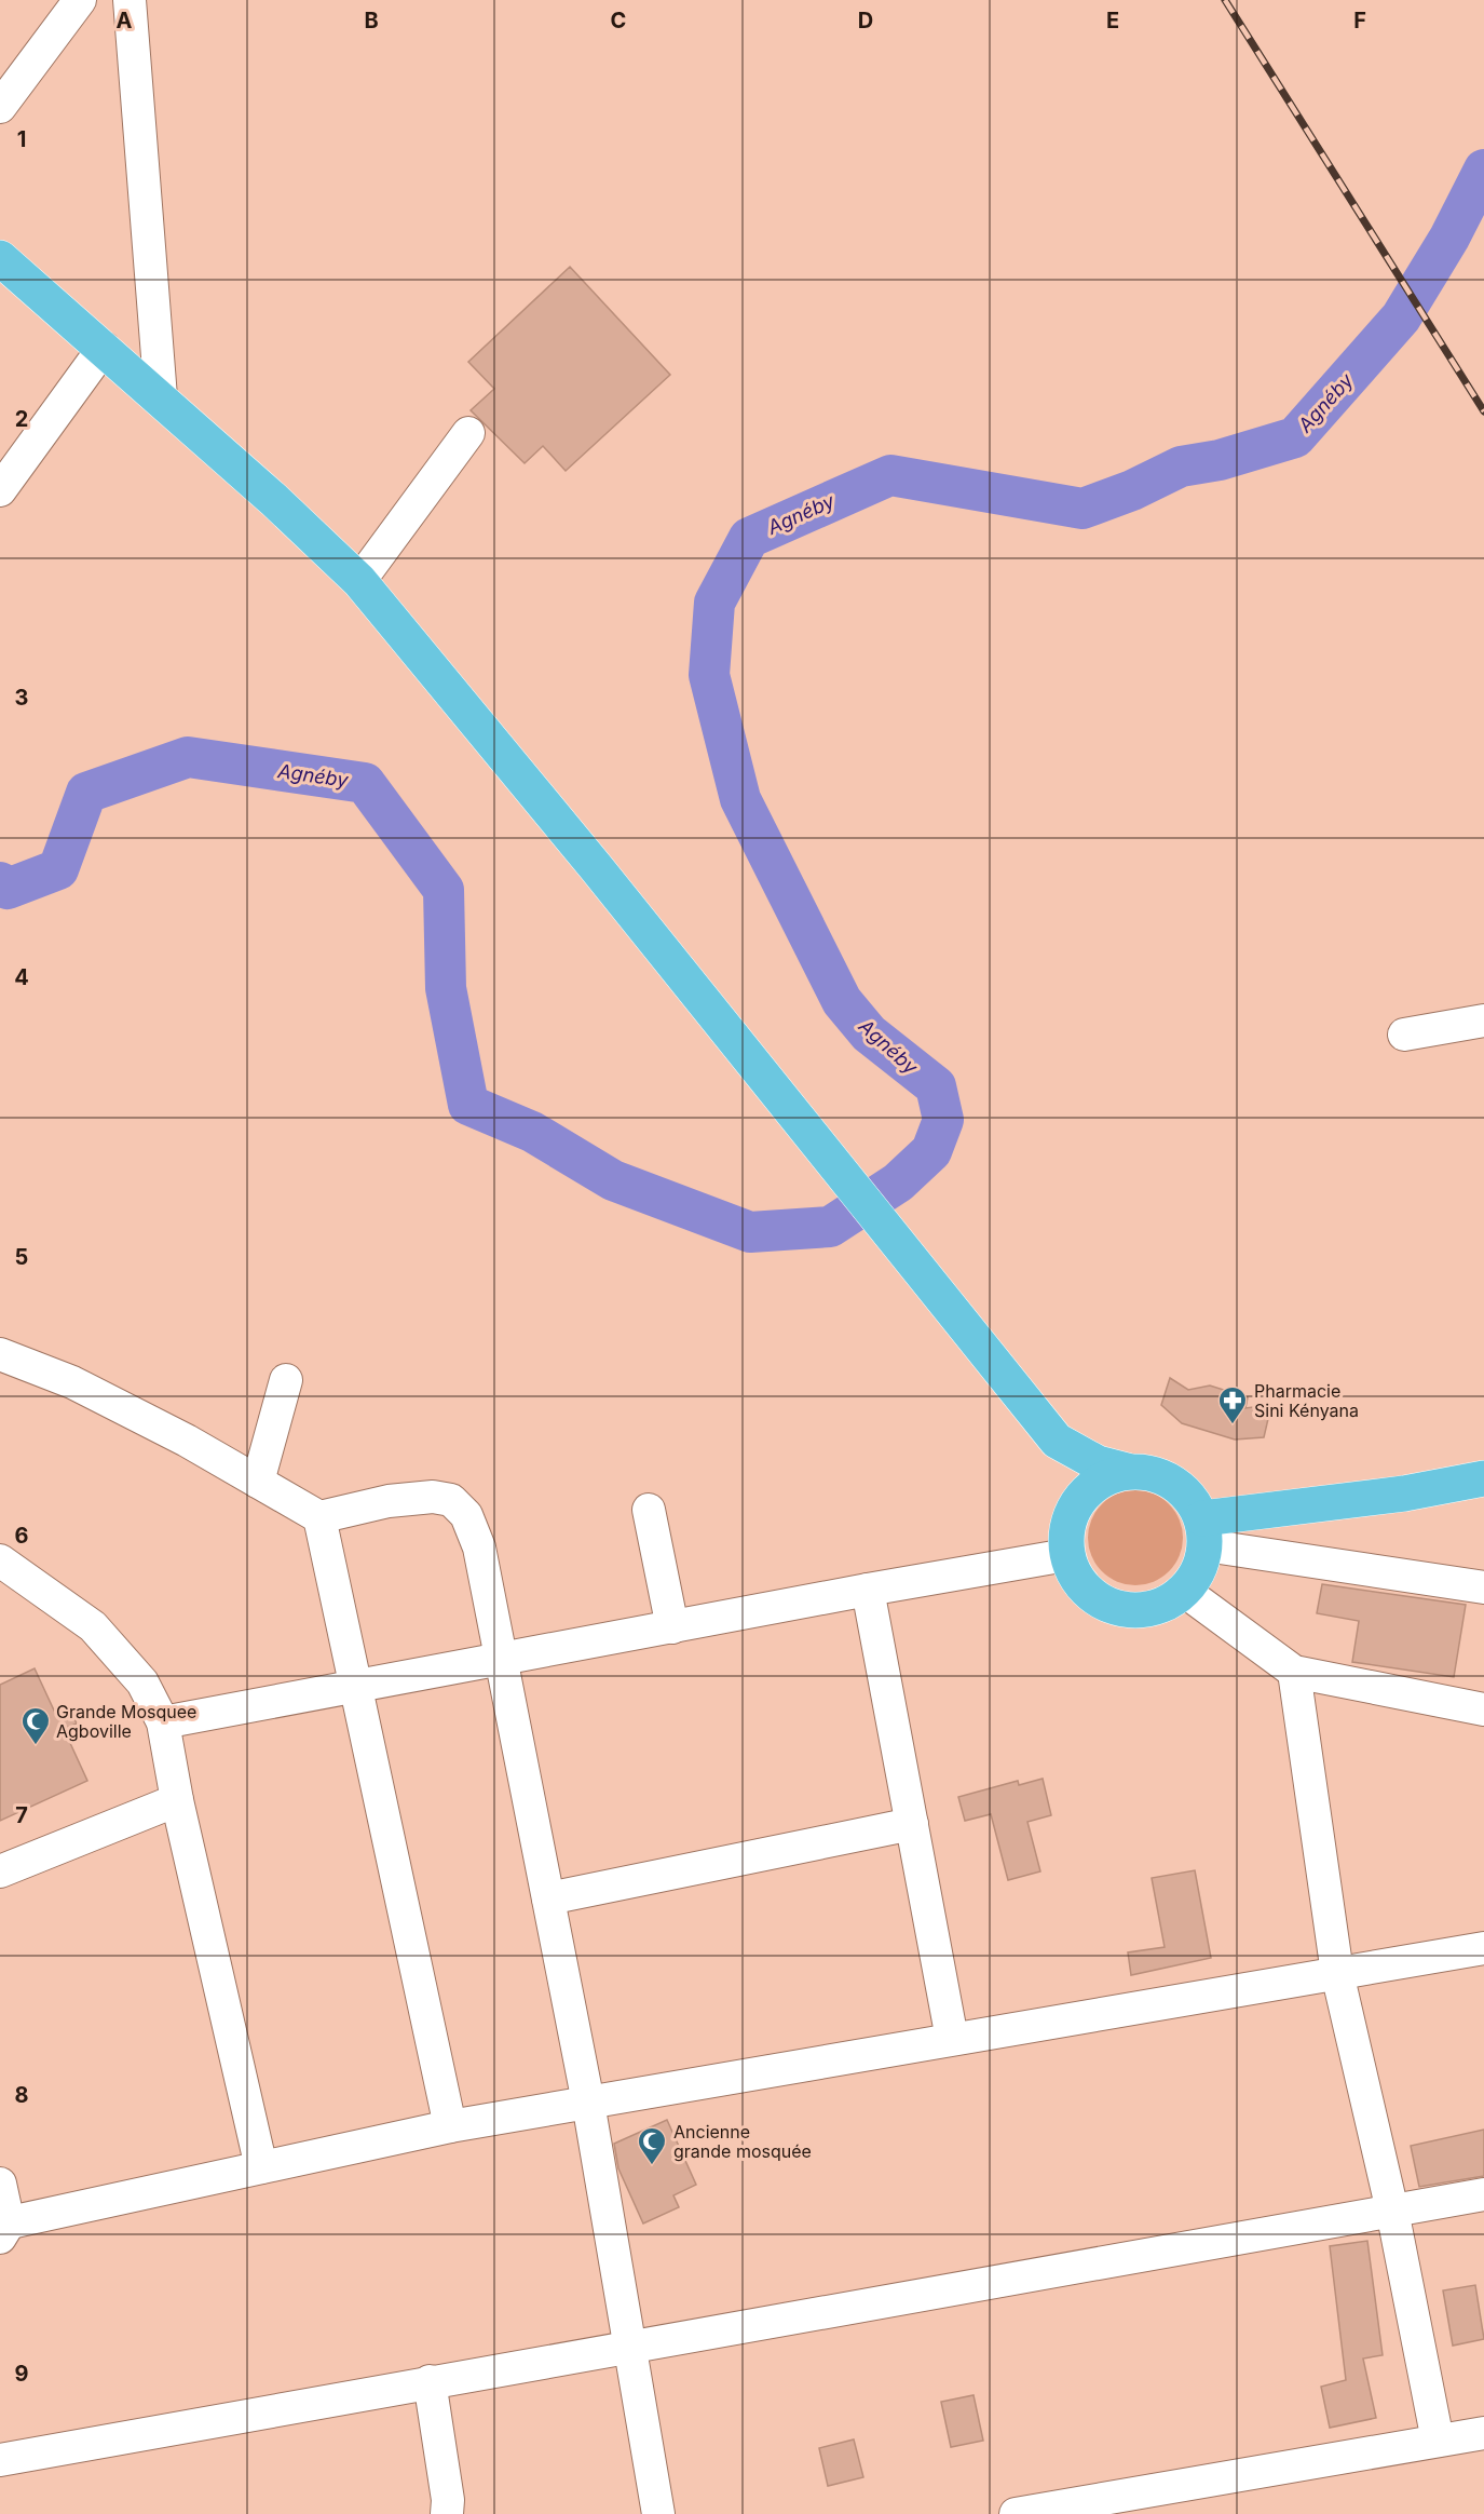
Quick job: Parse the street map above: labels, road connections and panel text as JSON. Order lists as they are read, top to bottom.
{
  "water": ["Agnéby"],
  "places": {
    "pharmacy": ["Pharmacie Sini Kényana"],
    "mosque": ["Grande Mosquee Agboville", "Ancienne grande mosquée"]
  },
  "grid": {
    "columns": [
      "A",
      "B",
      "C",
      "D",
      "E",
      "F"
    ],
    "rows": [
      "1",
      "2",
      "3",
      "4",
      "5",
      "6",
      "7",
      "8",
      "9"
    ]
  }
}
